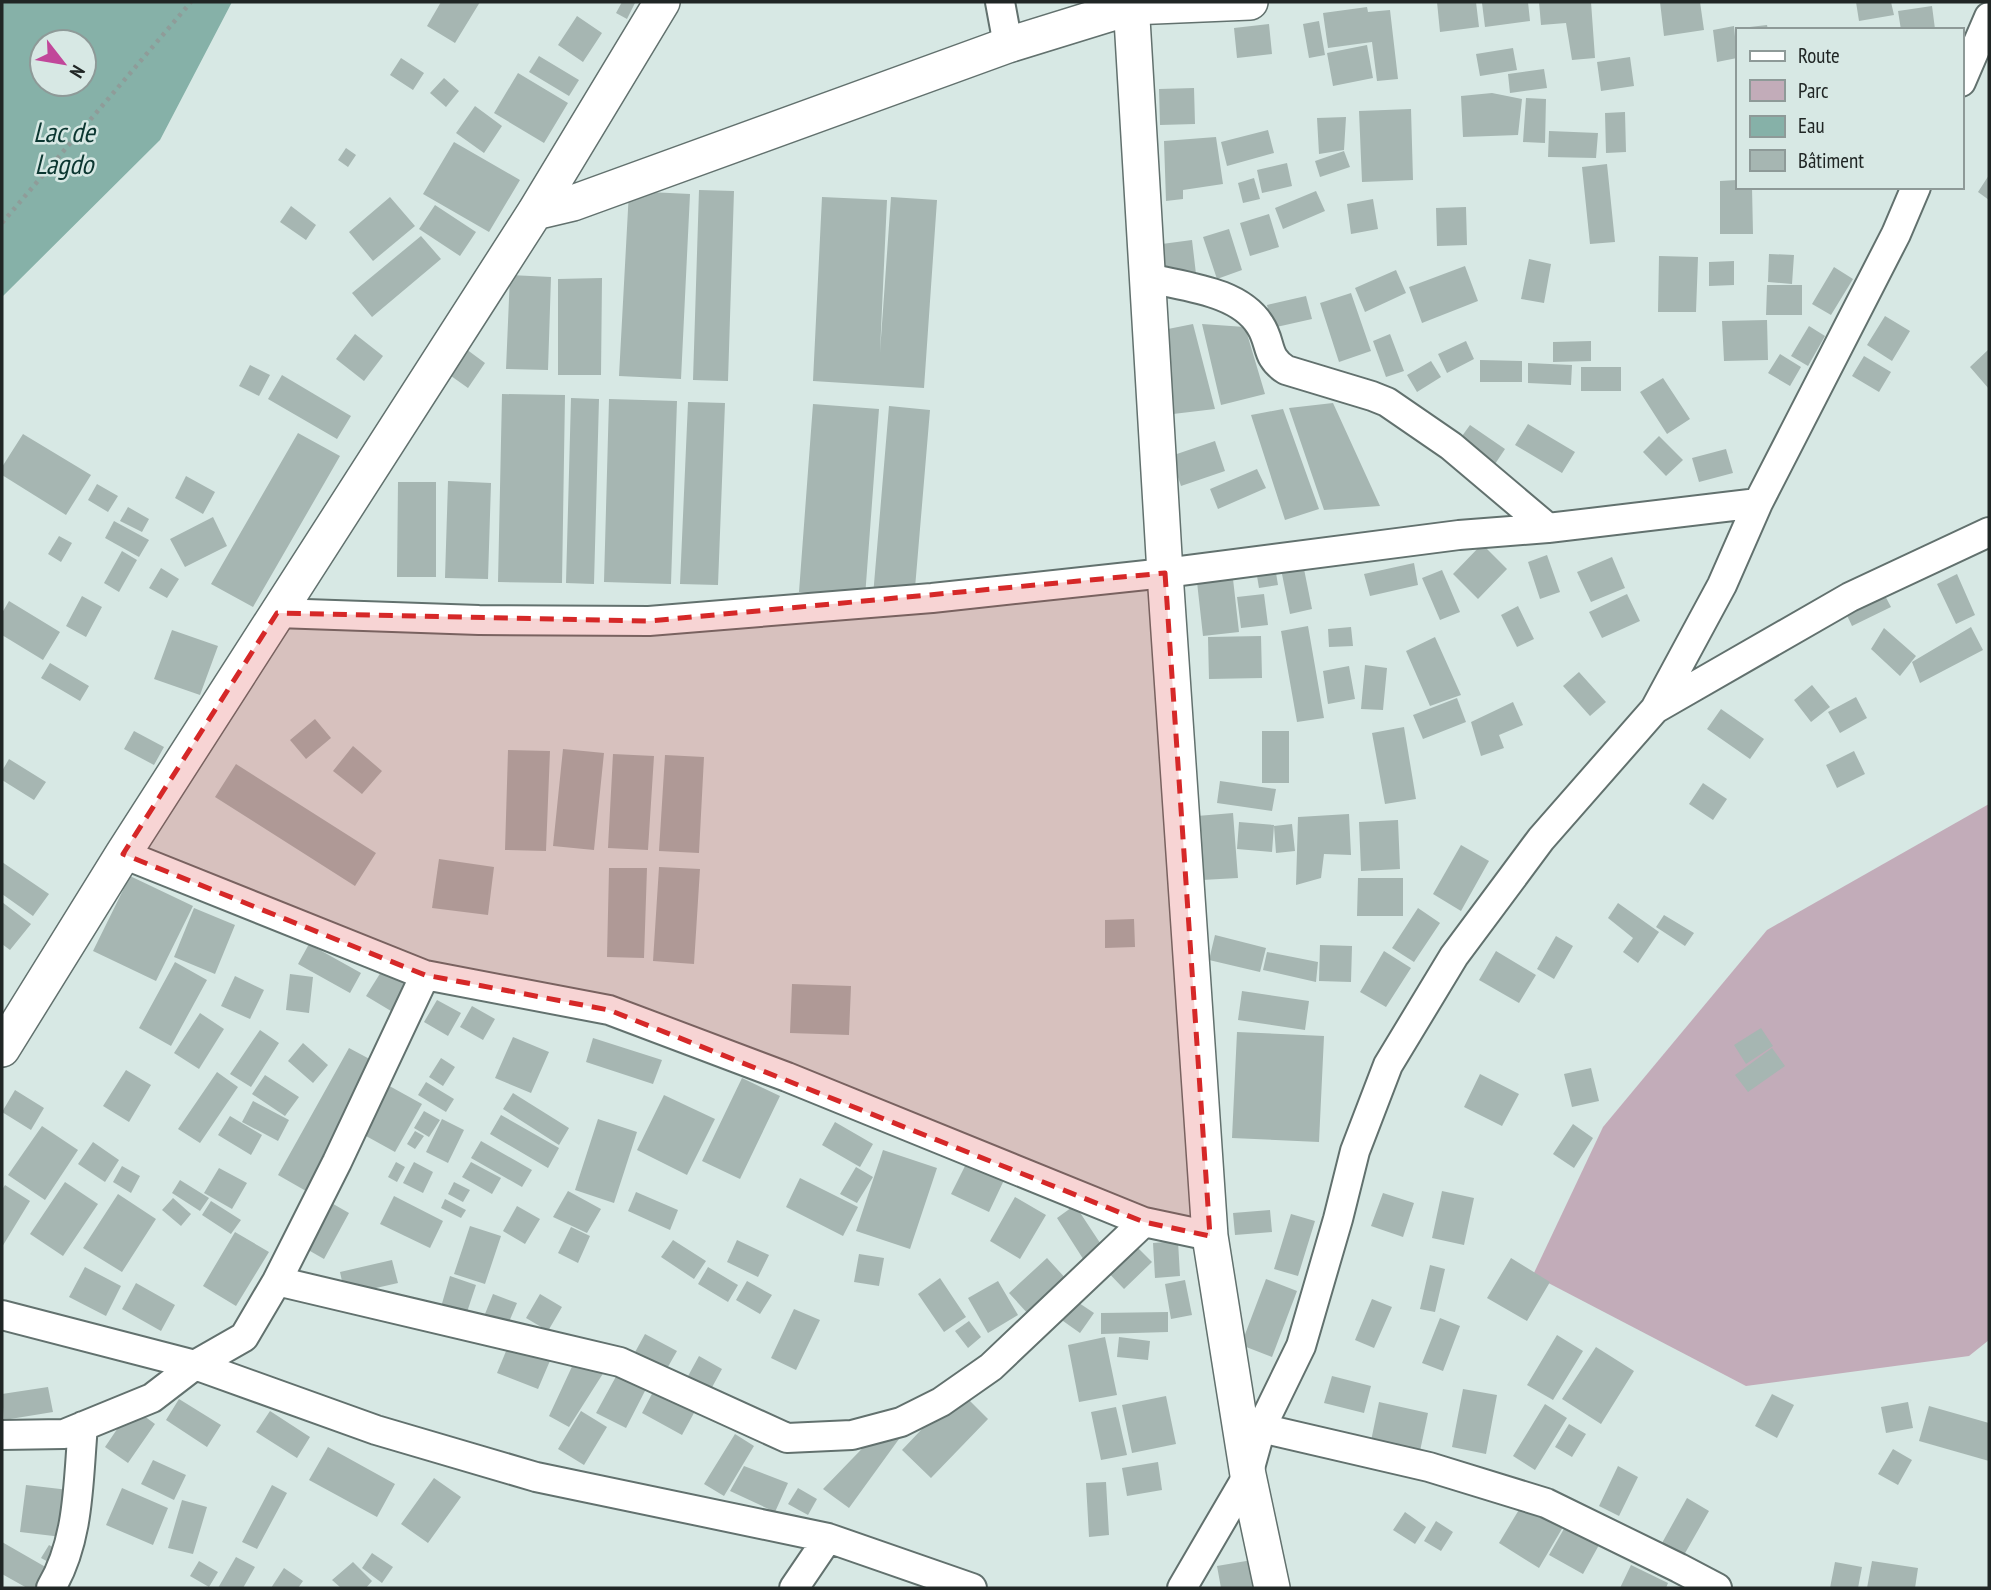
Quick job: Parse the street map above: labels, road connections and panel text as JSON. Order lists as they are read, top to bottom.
{
  "water": ["Lac de Lagdo"],
  "legend": [
    "Route",
    "Parc",
    "Eau",
    "Bâtiment"
  ],
  "north": "bottom right"
}
